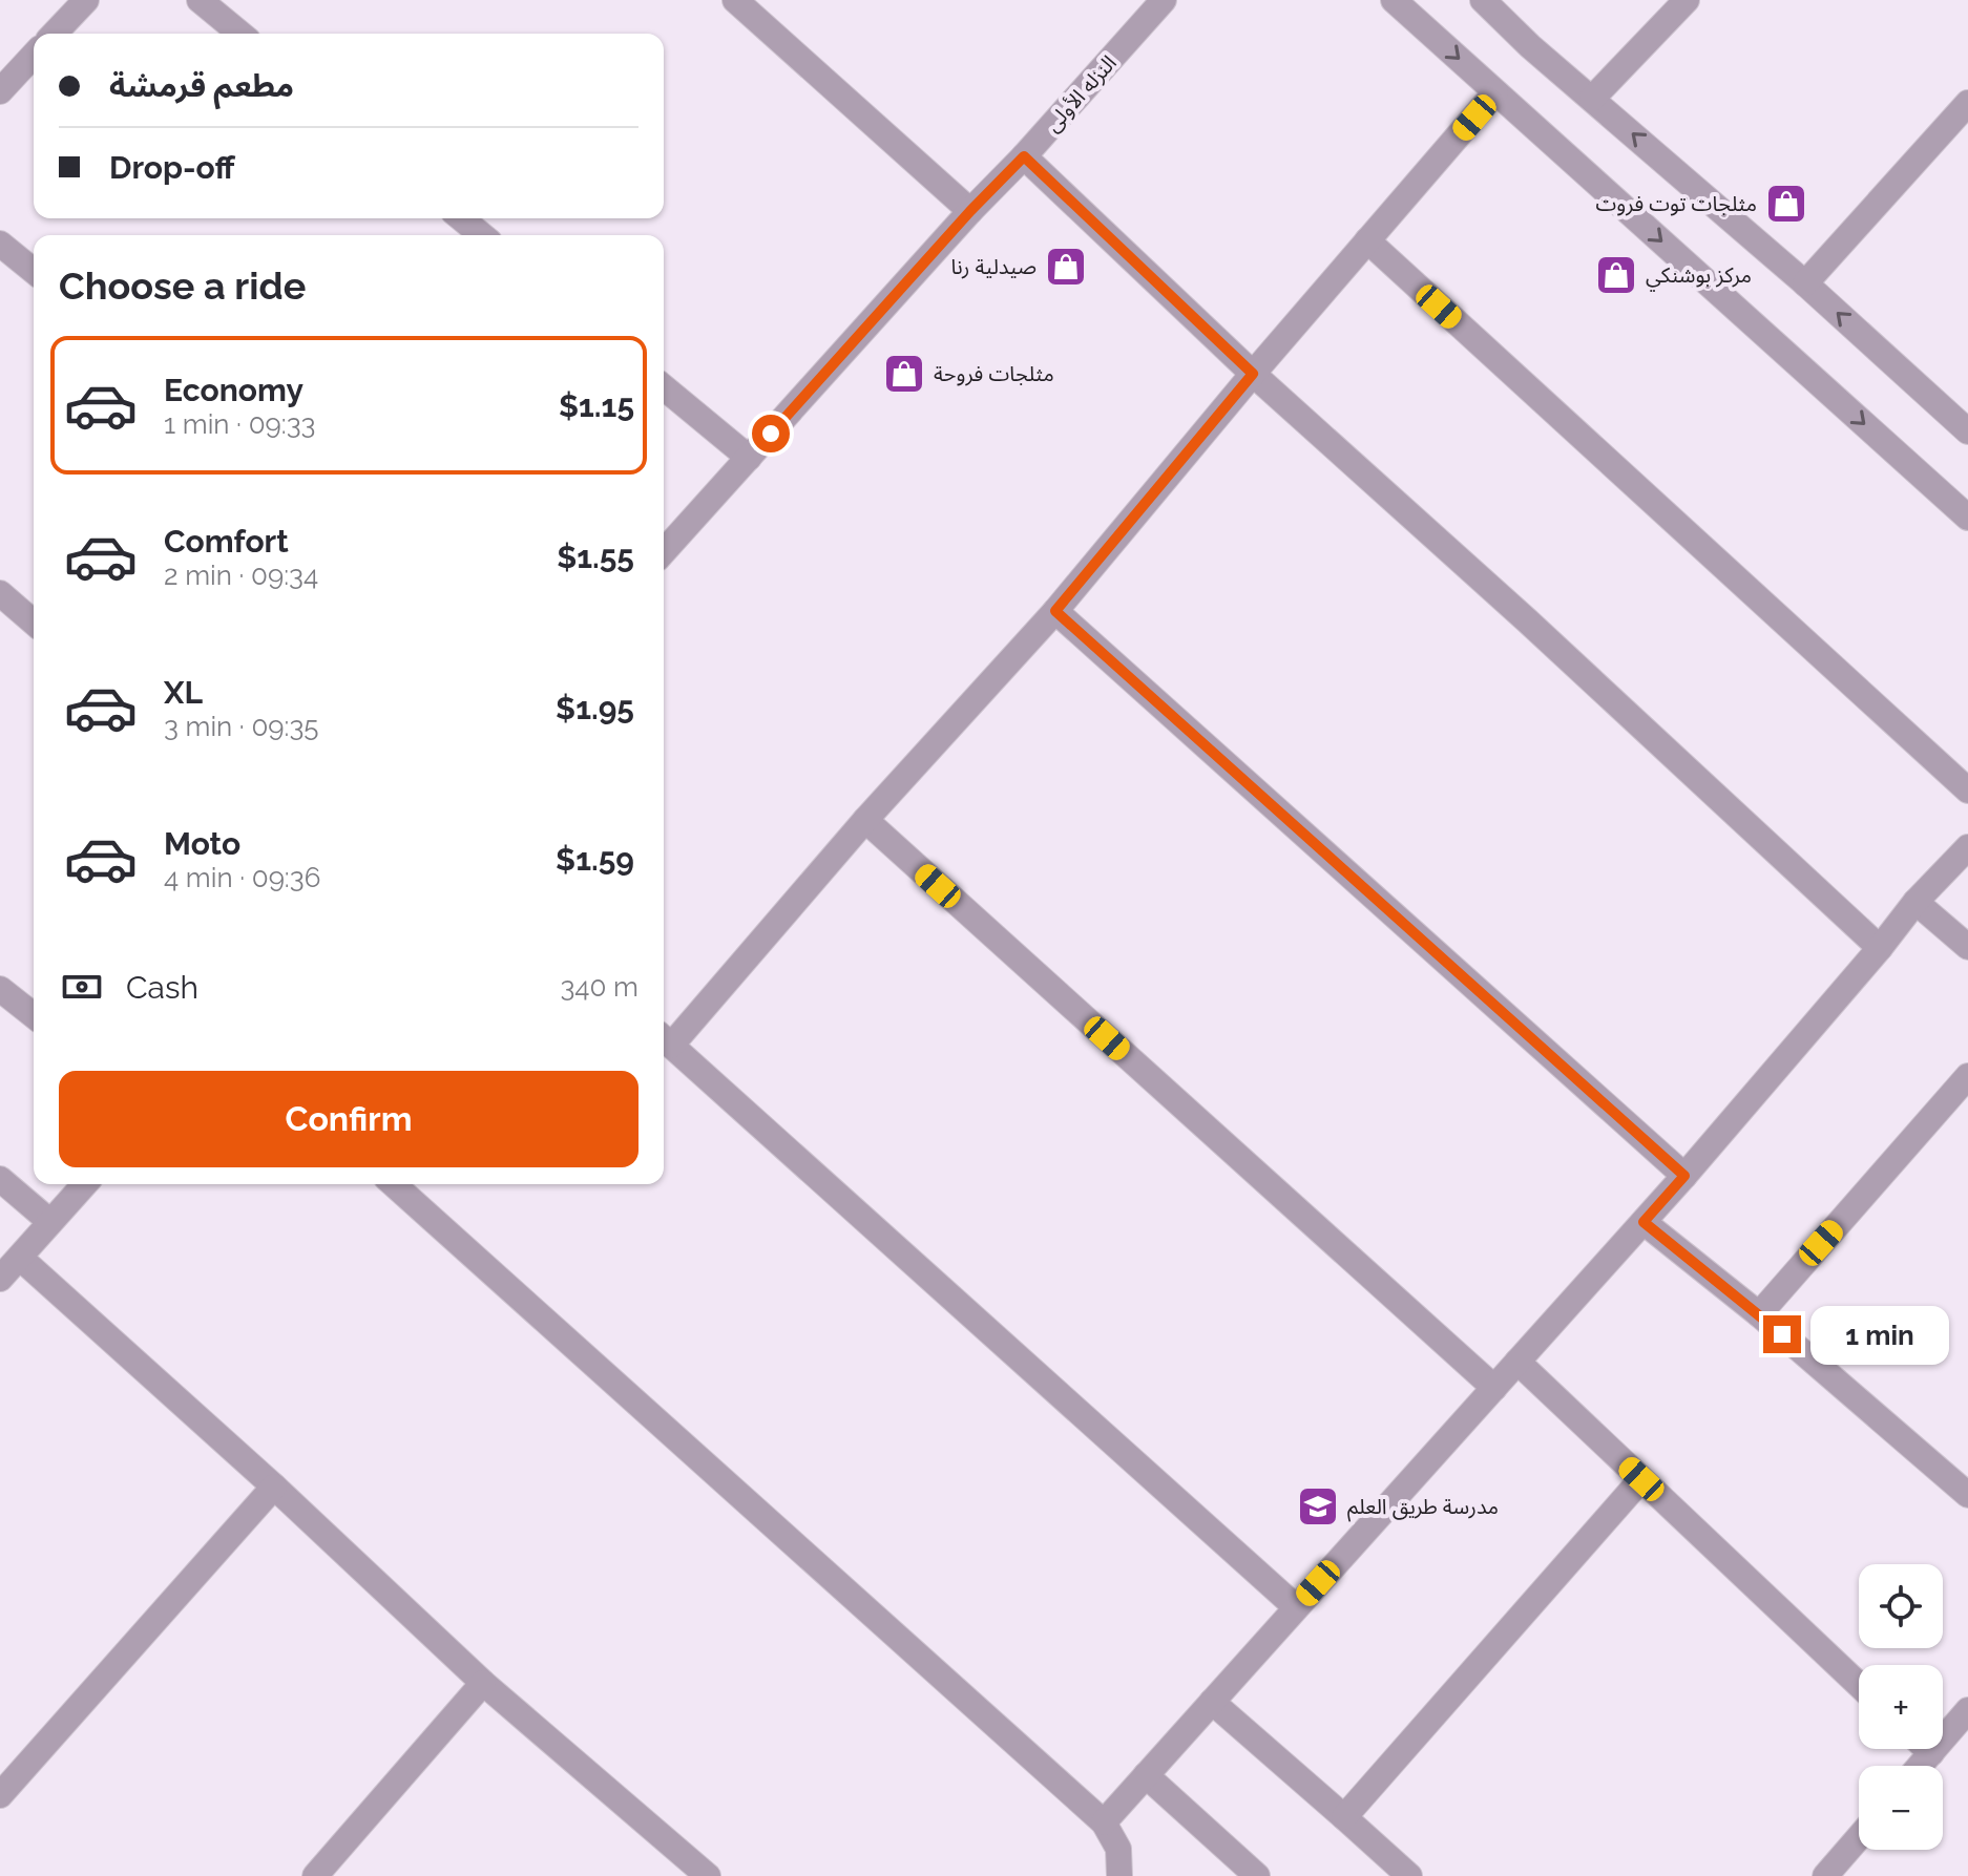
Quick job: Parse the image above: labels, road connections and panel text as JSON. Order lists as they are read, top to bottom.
{
  "streets": {
    "street": ["النزله الأولى"]
  },
  "places": {
    "shop": [
      "مثلجات توت فروت",
      "صيدلية رنا",
      "مركز بوشنكي",
      "مثلجات فروحة"
    ],
    "school or university": ["مدرسة طريق العلم"]
  },
  "page": {
    "banner": ["مطعم قرمشة", "Drop-off"],
    "heading": "Choose a ride",
    "list": [
      {
        "name": "Economy",
        "note": "1 min · 09:33",
        "value": "$1.15"
      },
      {
        "name": "Comfort",
        "note": "2 min · 09:34",
        "value": "$1.55"
      },
      {
        "name": "XL",
        "note": "3 min · 09:35",
        "value": "$1.95"
      },
      {
        "name": "Moto",
        "note": "4 min · 09:36",
        "value": "$1.59"
      }
    ],
    "pay": ["Cash", "340 m"],
    "buttons": "Confirm",
    "bubble": "1 min",
    "map_buttons": ["+", "−"]
  }
}
